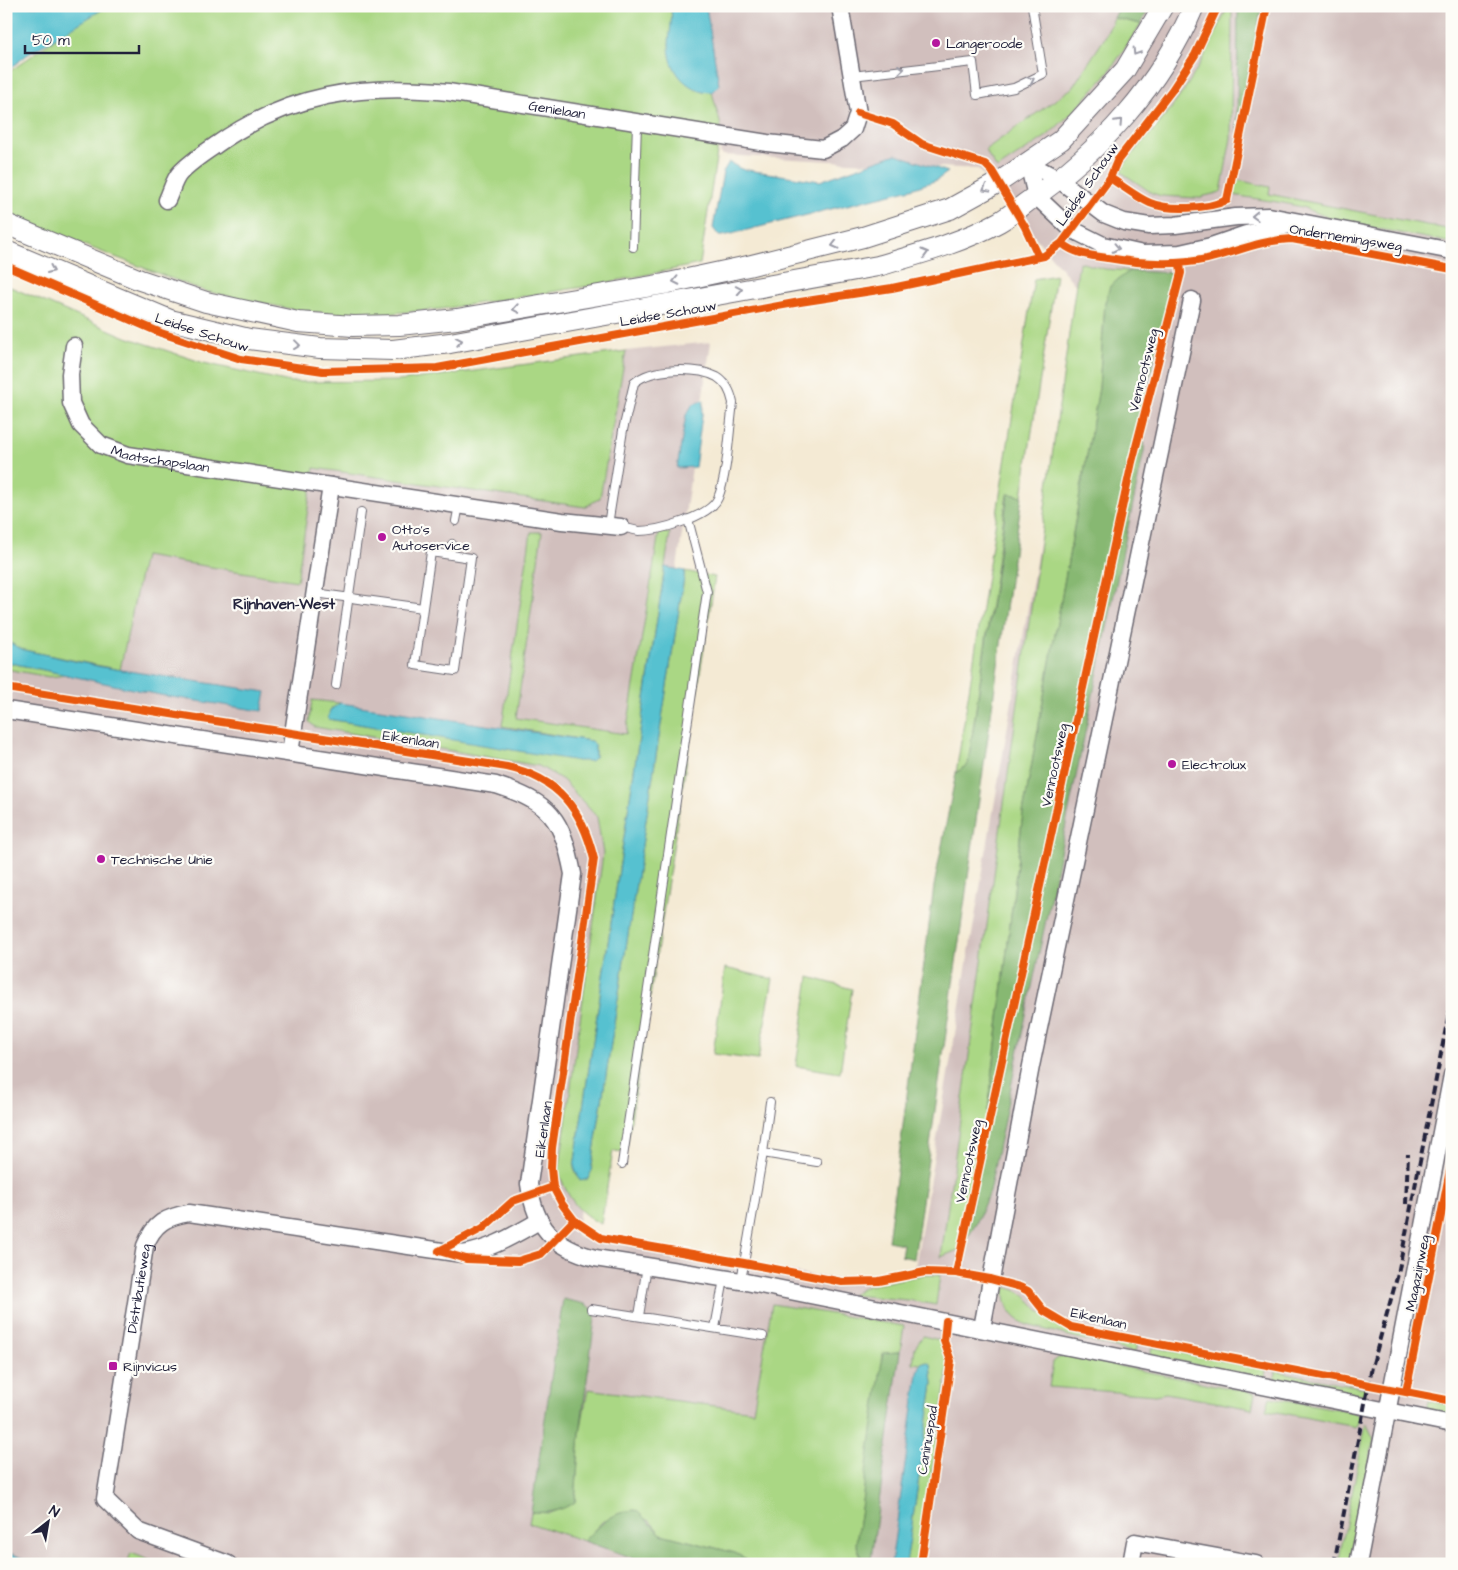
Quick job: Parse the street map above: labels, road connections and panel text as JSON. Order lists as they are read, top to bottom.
{
  "streets": {
    "street": [
      "Genielaan",
      "Leidse Schouw",
      "Ondernemingsweg",
      "Maatschapslaan",
      "Eikenlaan",
      "Magazijnweg",
      "Distributieweg"
    ],
    "cycle path": ["Vennootsweg", "Caninuspad"]
  },
  "crossings": [
    ["Leidse Schouw", "Ondernemingsweg"],
    ["Eikenlaan", "Magazijnweg"],
    ["Eikenlaan", "Distributieweg"]
  ],
  "districts": ["Rijnhaven-West"],
  "places": {
    "other": [
      "Langeroode",
      "Otto's Autoservice",
      "Electrolux",
      "Technische Unie"
    ],
    "transit": ["Rijnvicus"]
  },
  "scale_bar": "50 m",
  "north": "top right"
}
